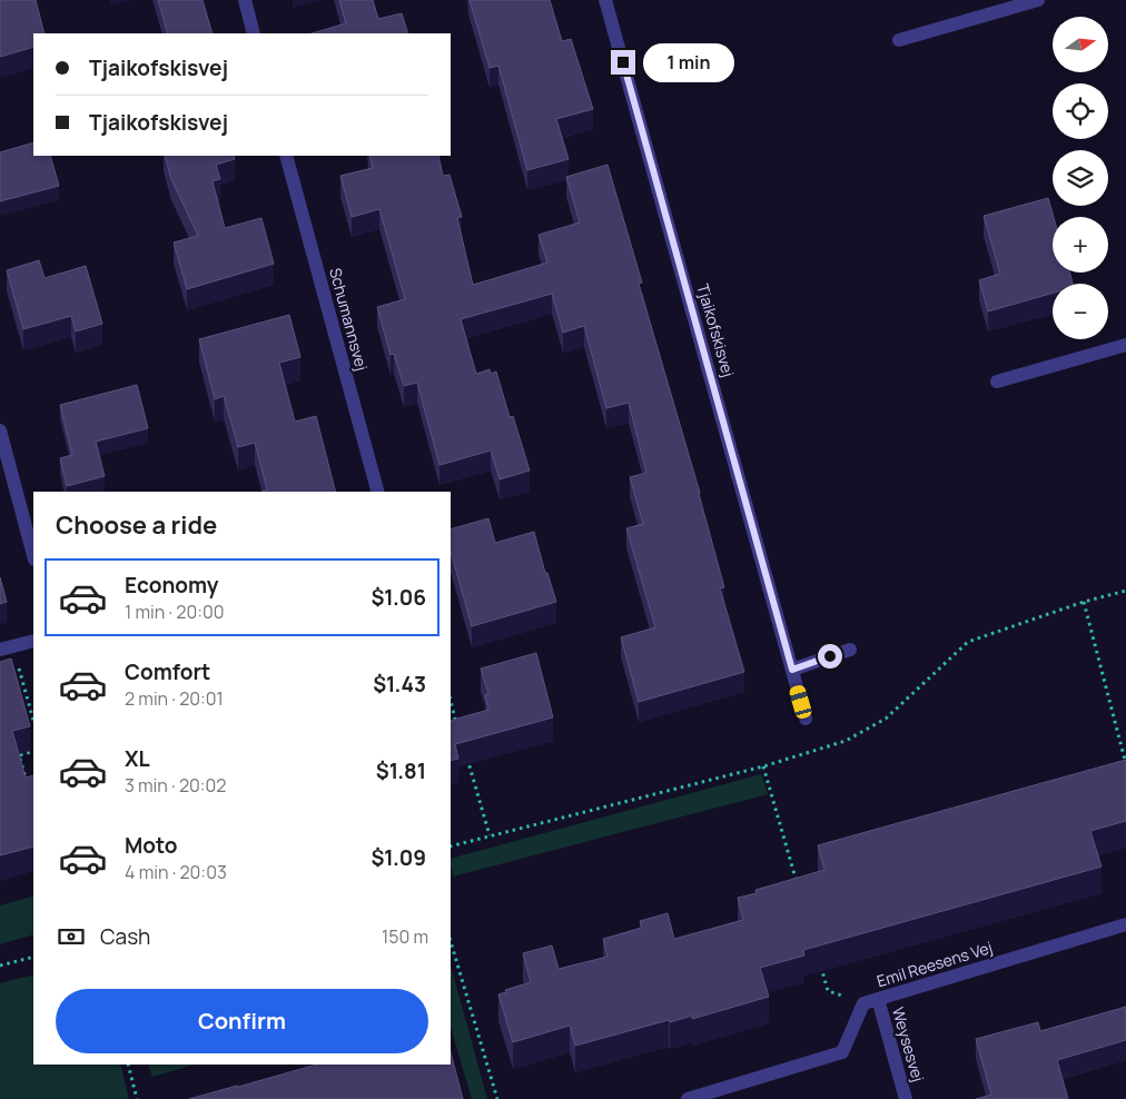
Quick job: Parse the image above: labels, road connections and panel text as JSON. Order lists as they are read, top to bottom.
{
  "streets": {
    "street": [
      "Schumannsvej",
      "Tjaikofskisvej",
      "Emil Reesens Vej",
      "Weysesvej"
    ]
  },
  "crossings": [
    ["Emil Reesens Vej", "Weysesvej"]
  ],
  "north": "right",
  "page": {
    "map_buttons": ["+", "−"],
    "banner": ["Tjaikofskisvej", "Tjaikofskisvej"],
    "bubble": "1 min",
    "heading": "Choose a ride",
    "list": [
      {
        "name": "Economy",
        "note": "1 min · 20:00",
        "value": "$1.06"
      },
      {
        "name": "Comfort",
        "note": "2 min · 20:01",
        "value": "$1.43"
      },
      {
        "name": "XL",
        "note": "3 min · 20:02",
        "value": "$1.81"
      },
      {
        "name": "Moto",
        "note": "4 min · 20:03",
        "value": "$1.09"
      }
    ],
    "pay": ["Cash", "150 m"],
    "buttons": "Confirm"
  }
}
